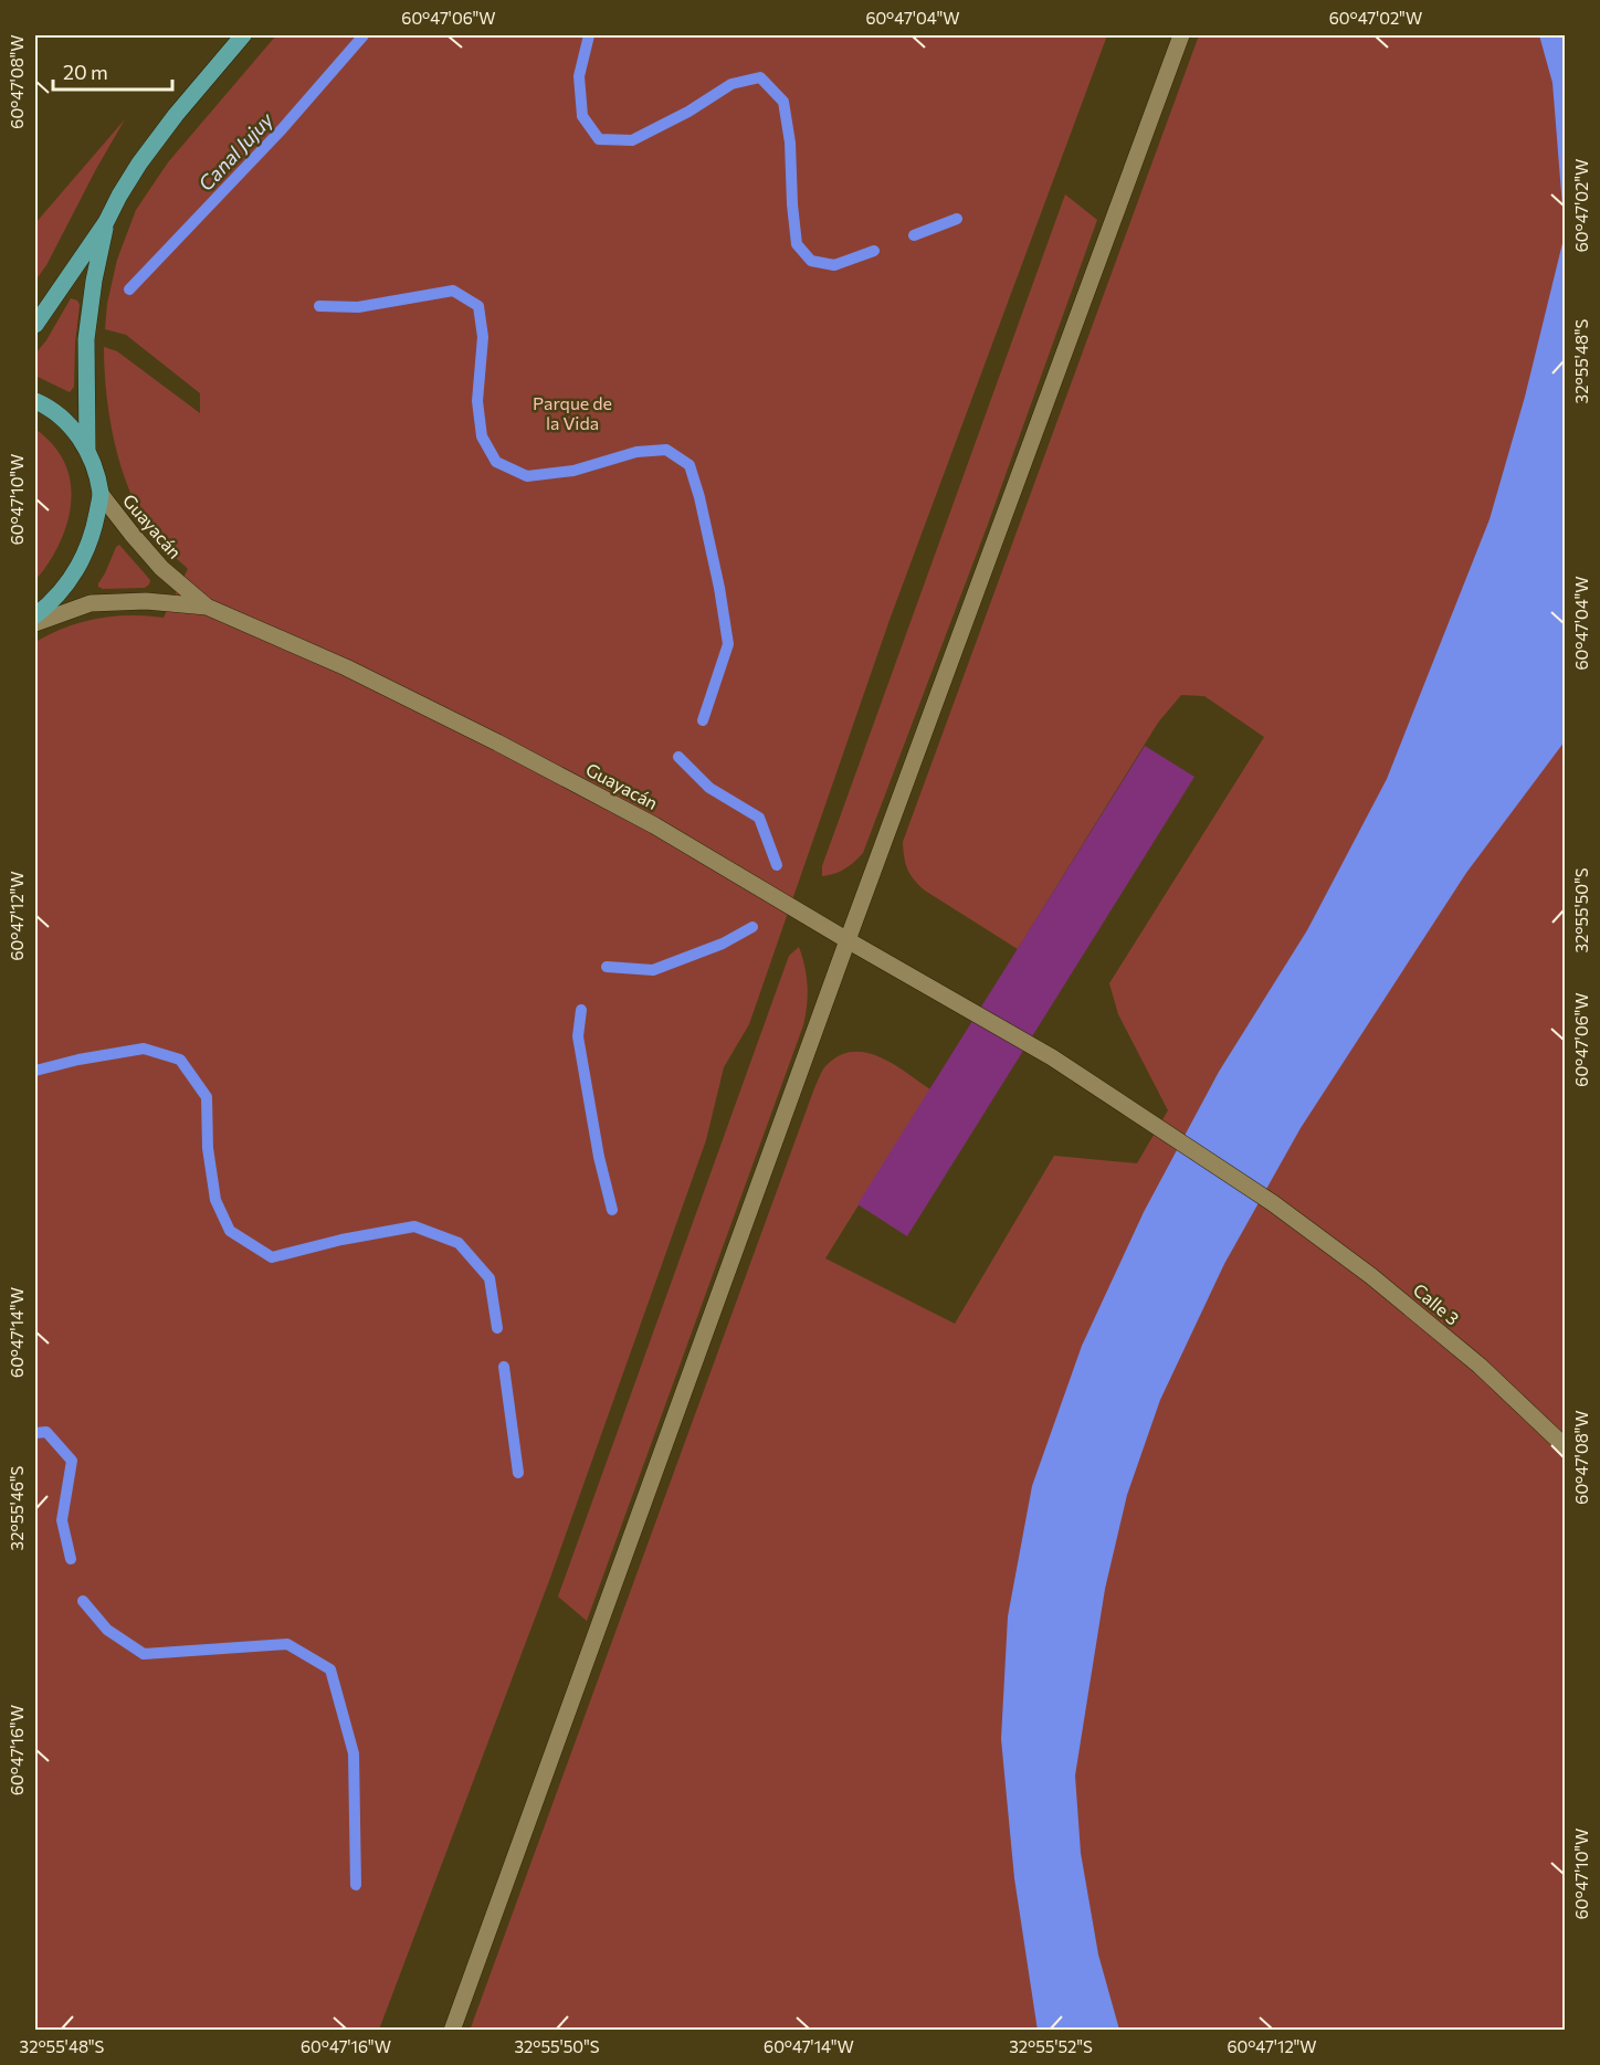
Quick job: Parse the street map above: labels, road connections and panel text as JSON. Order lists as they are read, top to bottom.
{
  "streets": {
    "street": ["Guayacán", "Calle 3"]
  },
  "crossings": [
    ["Guayacán", "Calle 3"]
  ],
  "water": ["Canal Jujuy"],
  "parks": ["Parque de la Vida"],
  "scale_bar": "20 m",
  "coordinates": [
    "60°47'06\"W",
    "60°47'04\"W",
    "60°47'02\"W",
    "60°47'08\"W",
    "32°55'48\"S",
    "60°47'10\"W",
    "32°55'50\"S",
    "60°47'12\"W",
    "60°47'14\"W",
    "32°55'46\"S",
    "60°47'16\"W",
    "32°55'52\"S"
  ]
}
